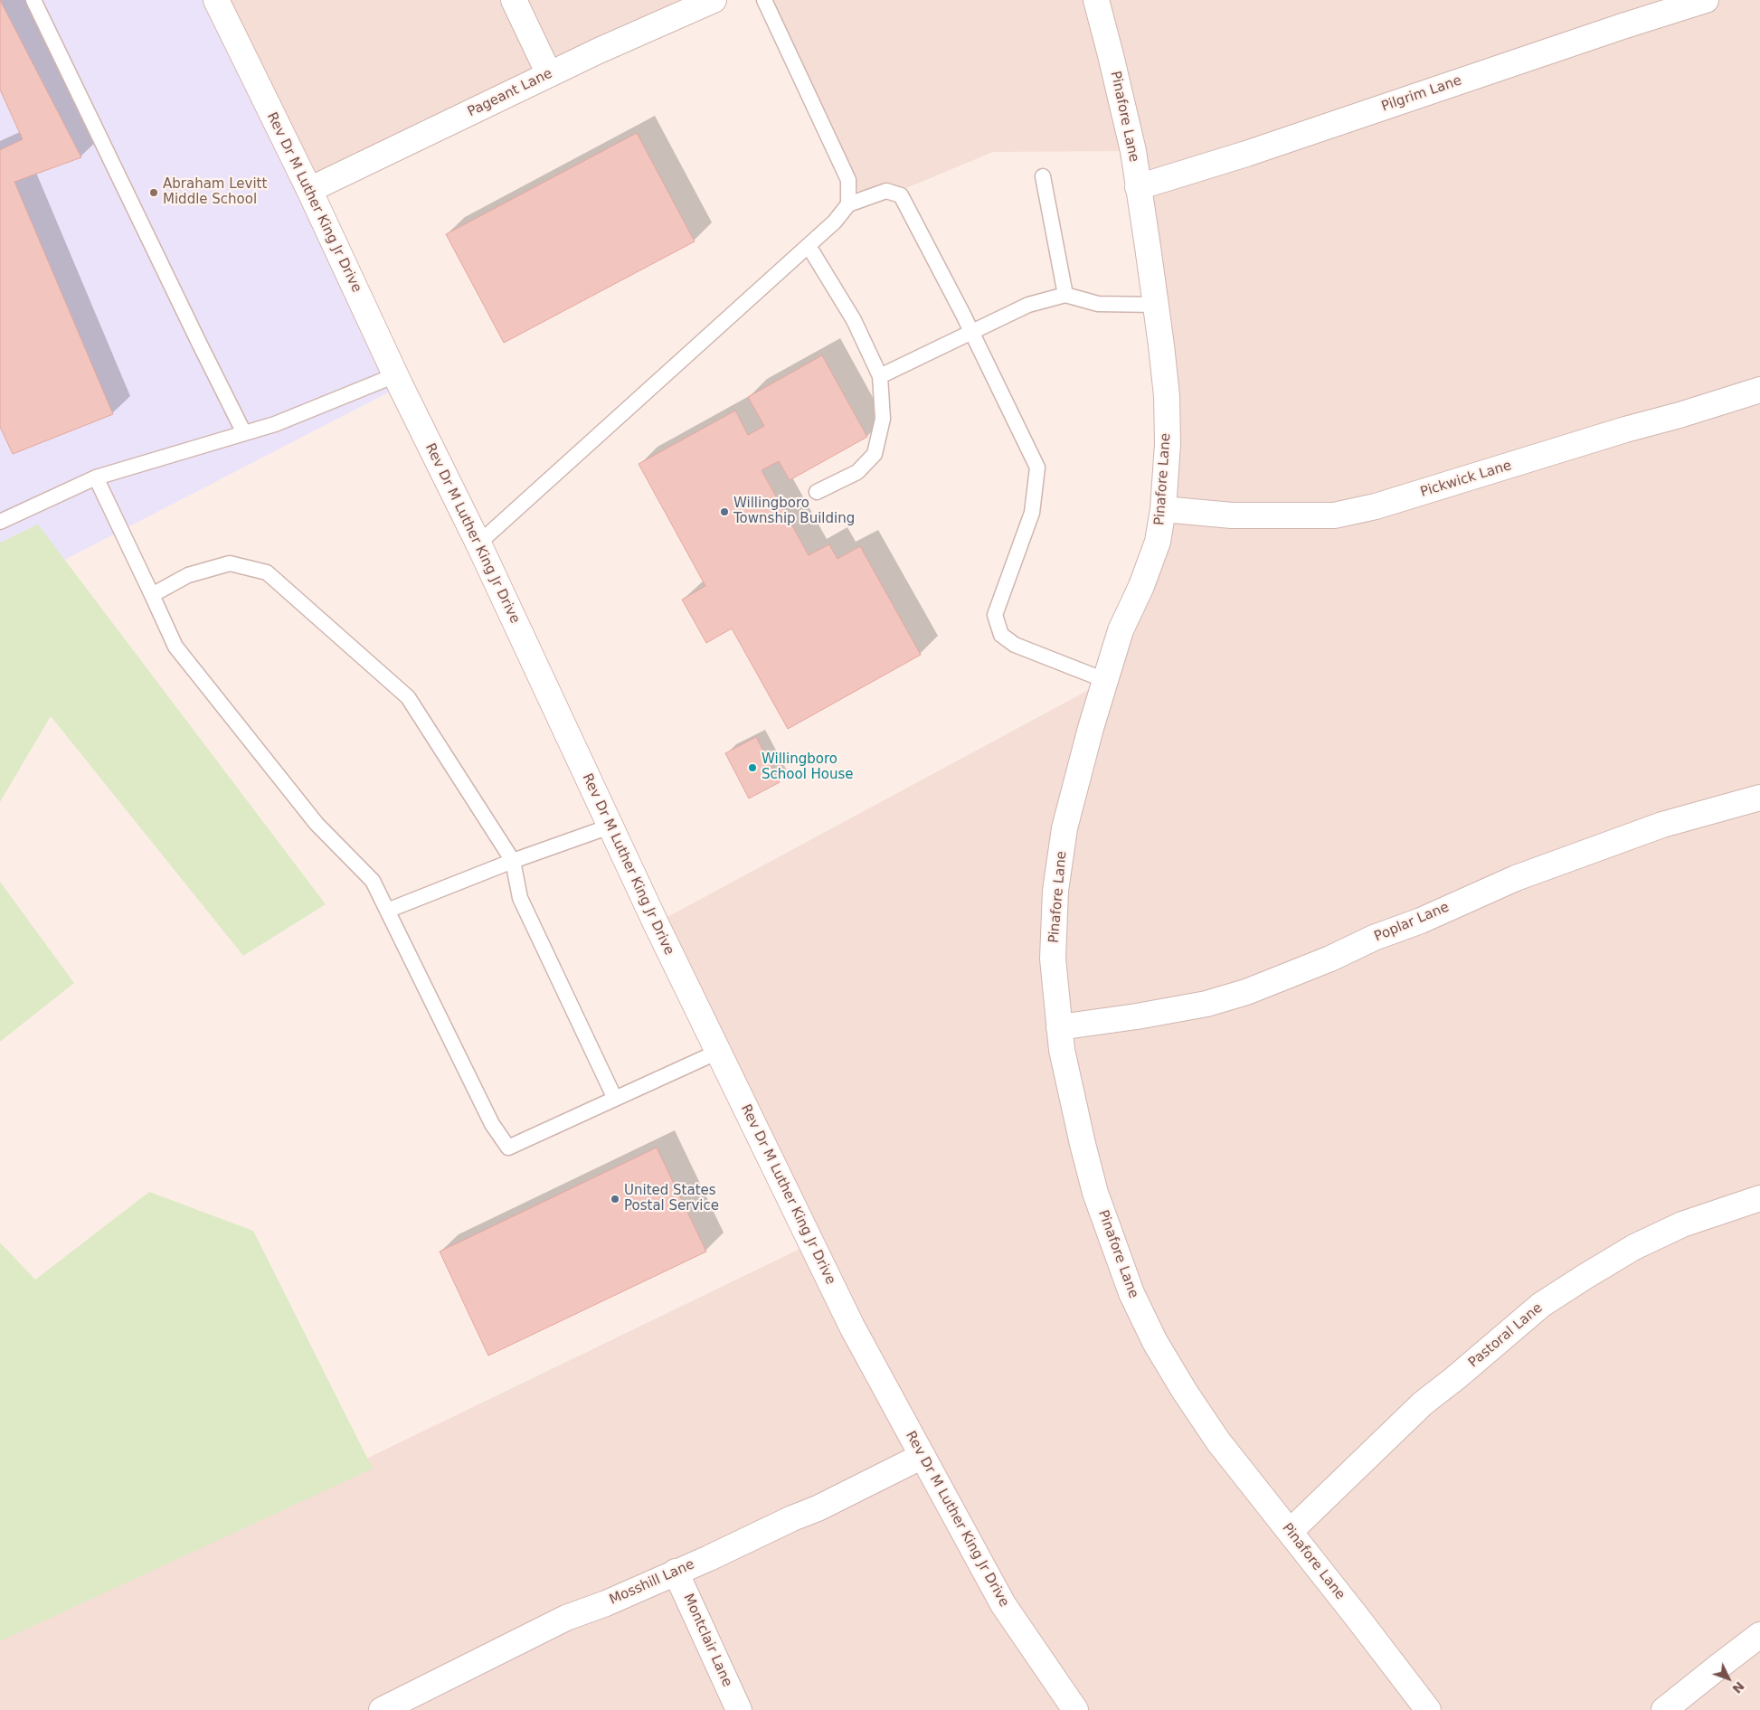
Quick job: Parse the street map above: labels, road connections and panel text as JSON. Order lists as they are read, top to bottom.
{
  "streets": {
    "street": [
      "Pageant Lane",
      "Pilgrim Lane",
      "Pinafore Lane",
      "Rev Dr M Luther King Jr Drive",
      "Pickwick Lane",
      "Poplar Lane",
      "Pastoral Lane",
      "Mosshill Lane",
      "Montclair Lane"
    ]
  },
  "crossings": [
    ["Pageant Lane", "Rev Dr M Luther King Jr Drive"],
    ["Pilgrim Lane", "Pinafore Lane"],
    ["Pinafore Lane", "Pickwick Lane"],
    ["Pinafore Lane", "Poplar Lane"],
    ["Pinafore Lane", "Pastoral Lane"],
    ["Rev Dr M Luther King Jr Drive", "Mosshill Lane"],
    ["Mosshill Lane", "Montclair Lane"]
  ],
  "places": [
    "Abraham Levitt Middle School",
    "Willingboro Township Building",
    "Willingboro School House",
    "United States Postal Service"
  ],
  "north": "bottom right"
}
